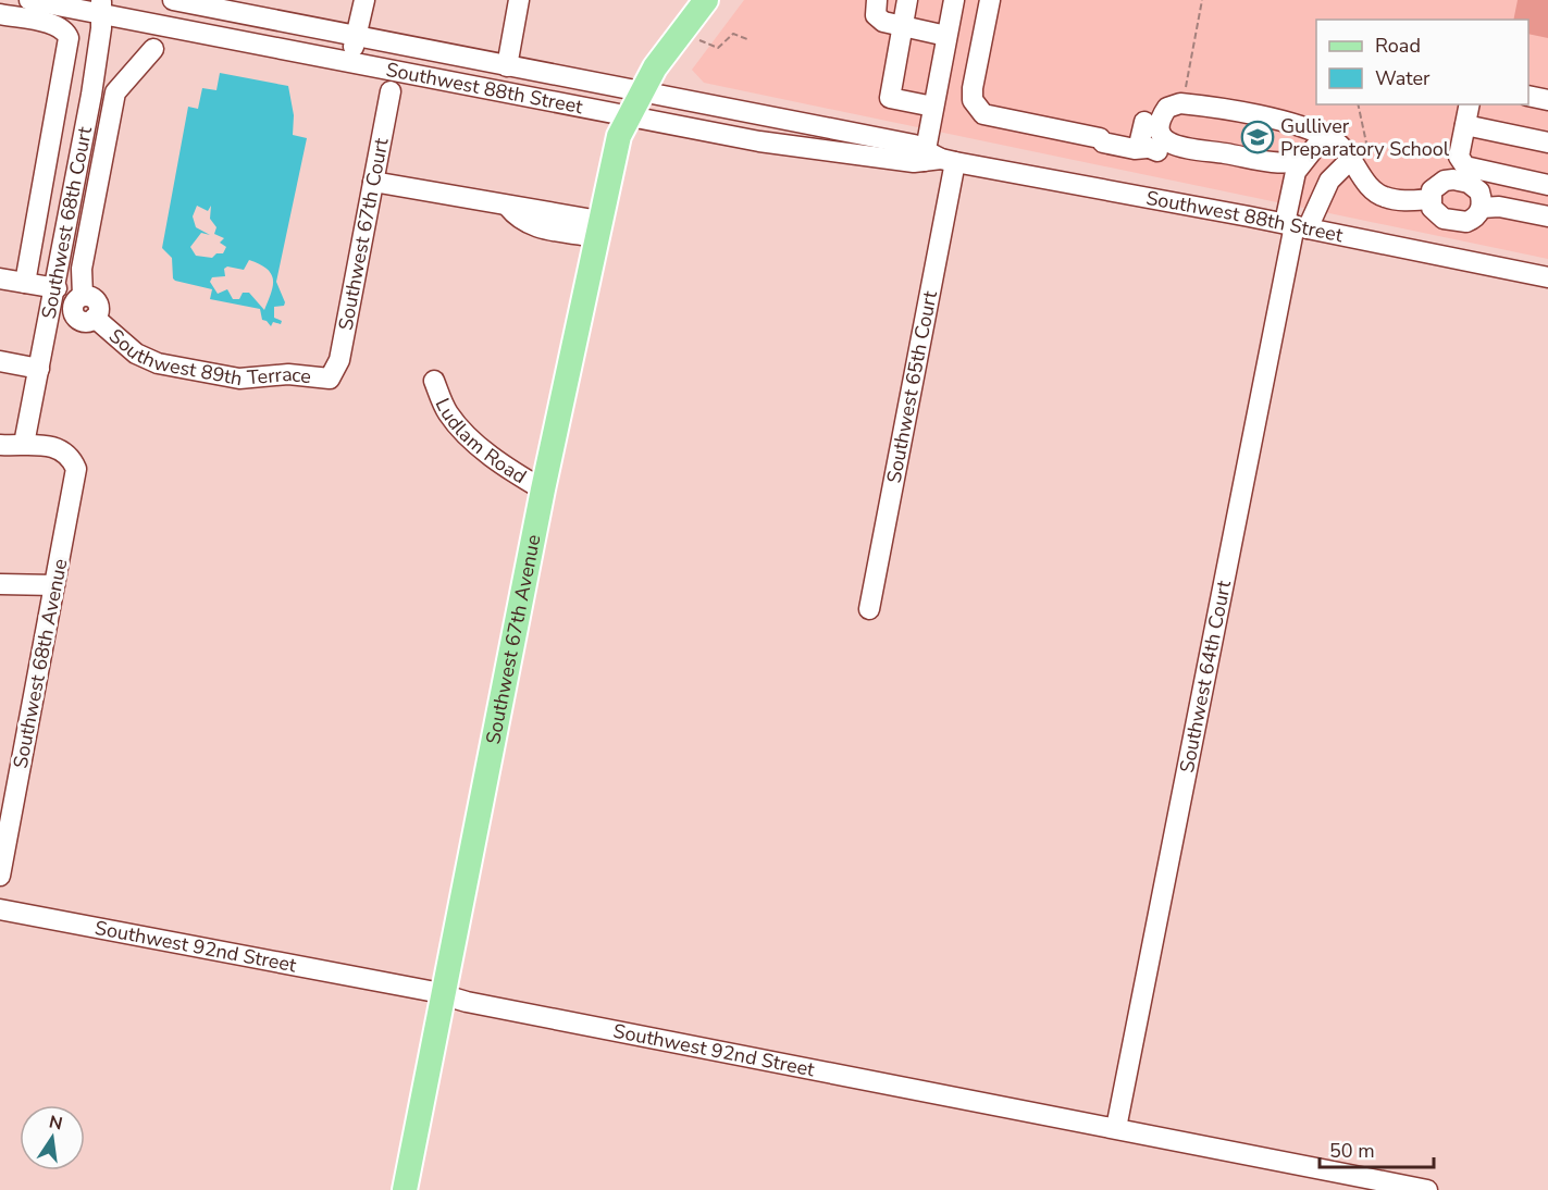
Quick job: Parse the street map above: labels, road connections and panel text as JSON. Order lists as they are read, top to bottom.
{
  "streets": {
    "main road": ["Southwest 67th Avenue"],
    "street": [
      "Southwest 88th Street",
      "Southwest 68th Court",
      "Southwest 67th Court",
      "Southwest 89th Terrace",
      "Southwest 65th Court",
      "Ludlam Road",
      "Southwest 68th Avenue",
      "Southwest 64th Court",
      "Southwest 92nd Street"
    ]
  },
  "crossings": [
    ["Southwest 88th Street", "Southwest 68th Court"],
    ["Southwest 88th Street", "Southwest 65th Court"],
    ["Southwest 88th Street", "Southwest 67th Avenue"],
    ["Southwest 88th Street", "Southwest 64th Court"],
    ["Southwest 68th Court", "Southwest 68th Avenue"],
    ["Southwest 67th Court", "Southwest 89th Terrace"],
    ["Ludlam Road", "Southwest 67th Avenue"],
    ["Southwest 67th Avenue", "Southwest 92nd Street"],
    ["Southwest 64th Court", "Southwest 92nd Street"]
  ],
  "places": {
    "school or university": ["Gulliver Preparatory School"]
  },
  "legend": ["Road", "Water"],
  "scale_bar": "50 m",
  "north": "top"
}
